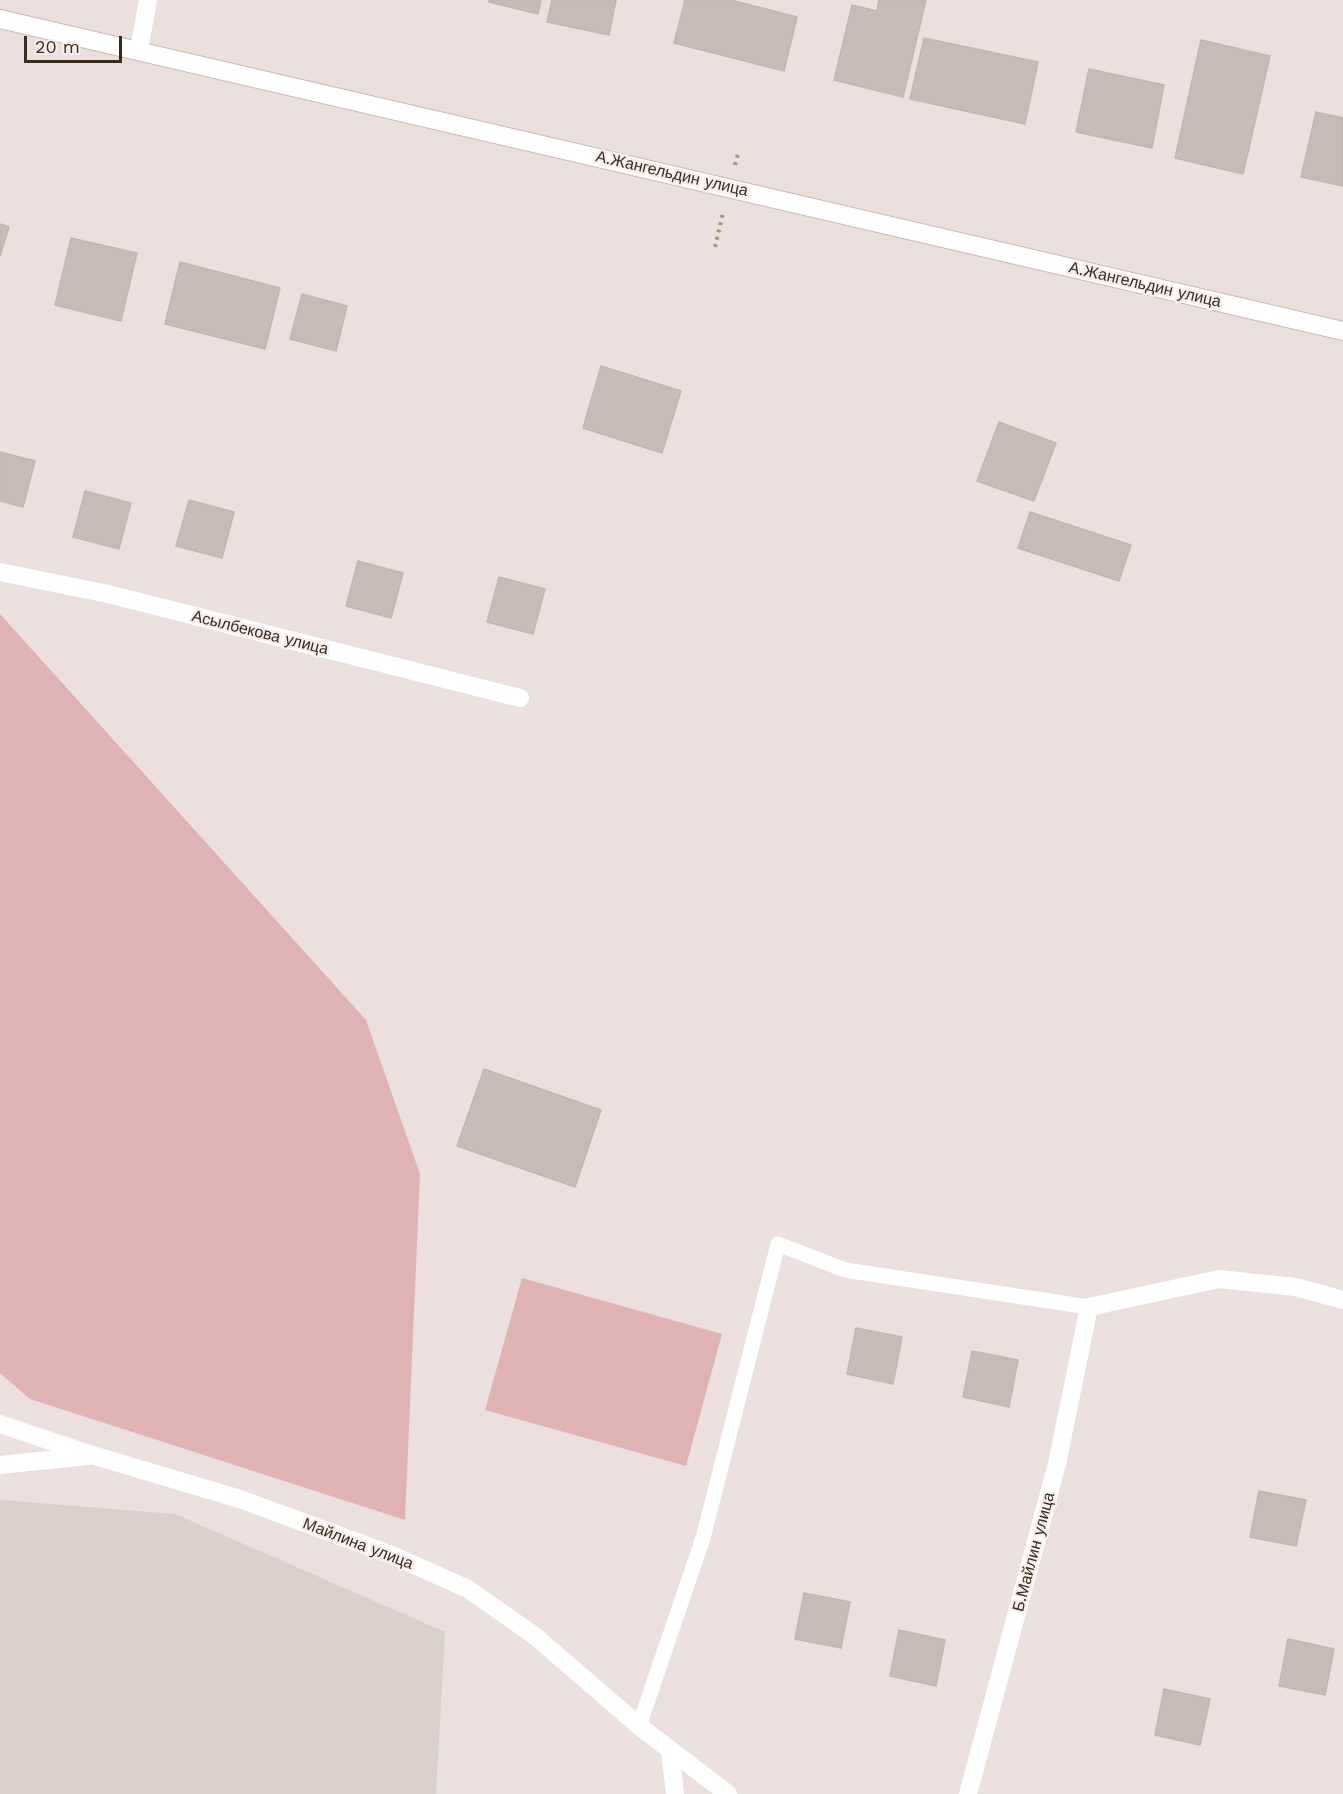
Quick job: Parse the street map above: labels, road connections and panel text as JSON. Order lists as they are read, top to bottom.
{
  "streets": {
    "street": [
      "А.Жангельдин улица",
      "Асылбекова улица",
      "Майлина улица",
      "Б.Майлин улица"
    ]
  },
  "scale_bar": "20 m"
}
